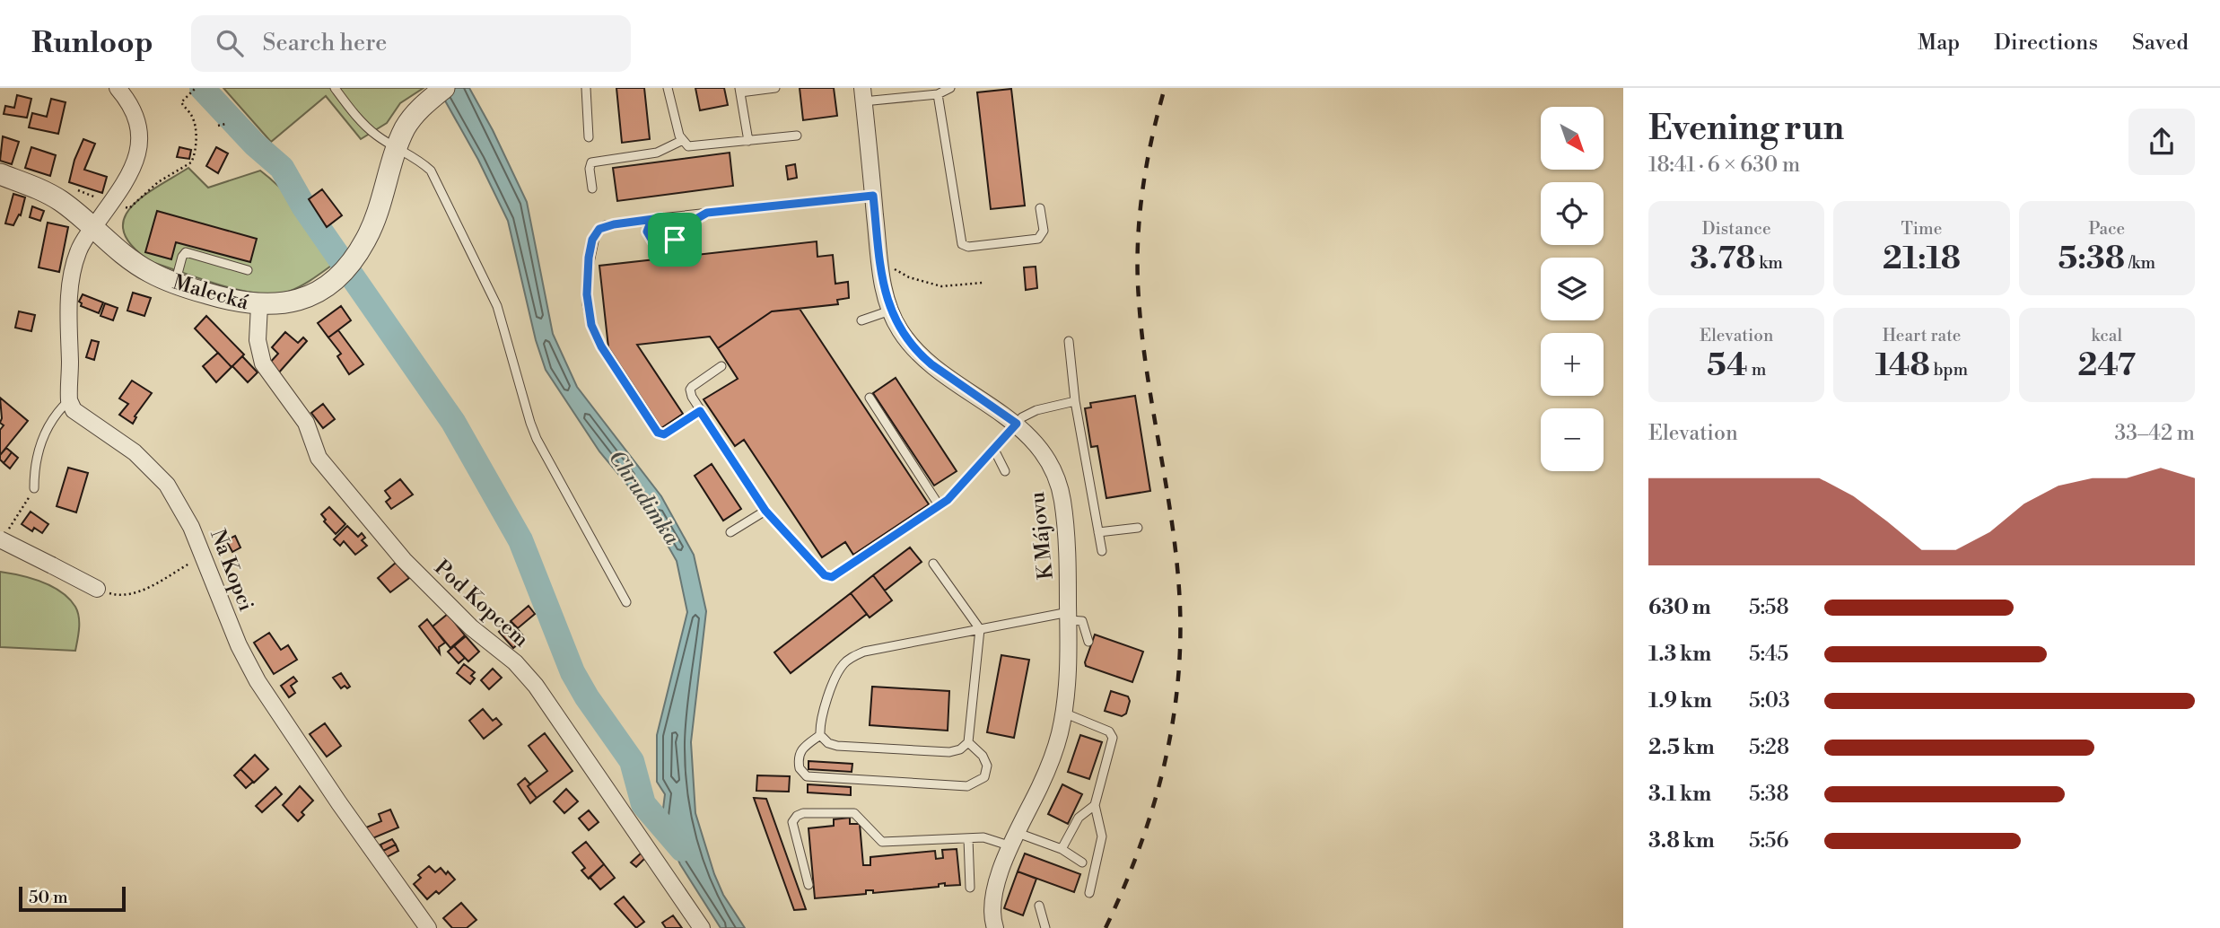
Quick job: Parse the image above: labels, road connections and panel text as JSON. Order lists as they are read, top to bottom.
{
  "streets": {
    "street": [
      "Malecká",
      "K Májovu",
      "Na Kopci",
      "Pod Kopcem"
    ]
  },
  "crossings": [
    ["Malecká", "Pod Kopcem"]
  ],
  "water": ["Chrudimka"],
  "scale_bar": "50 m",
  "north": "bottom right",
  "page": {
    "header": "Runloop",
    "search": "Search here",
    "nav": ["Map", "Directions", "Saved"],
    "heading": ["Evening run", "18:41 · 6 × 630 m"],
    "map_buttons": ["+", "−"],
    "stats": [
      ["Distance", "3.78 km"],
      ["Time", "21:18"],
      ["Pace", "5:38 /km"],
      ["Elevation", "54 m"],
      ["Heart rate", "148 bpm"],
      ["kcal", "247"]
    ],
    "chart": ["Elevation", "33–42 m"],
    "list": [
      {
        "name": "630 m",
        "note": "5:58"
      },
      {
        "name": "1.3 km",
        "note": "5:45"
      },
      {
        "name": "1.9 km",
        "note": "5:03"
      },
      {
        "name": "2.5 km",
        "note": "5:28"
      },
      {
        "name": "3.1 km",
        "note": "5:38"
      },
      {
        "name": "3.8 km",
        "note": "5:56"
      }
    ],
    "scale": "50 m"
  }
}
